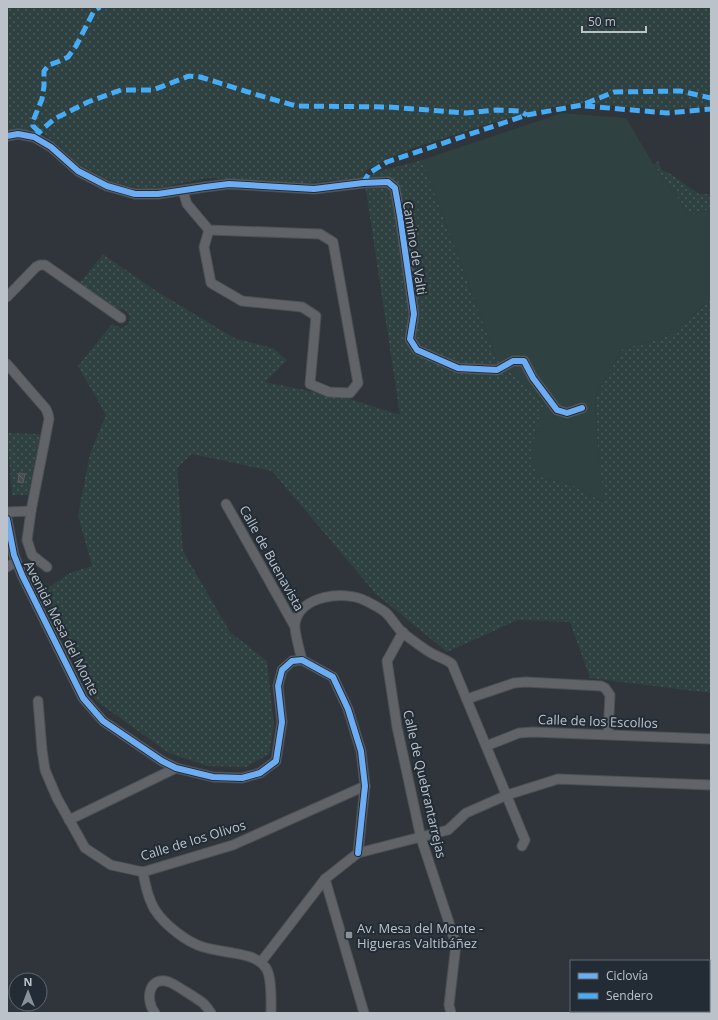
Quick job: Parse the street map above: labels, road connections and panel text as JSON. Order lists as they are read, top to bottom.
{
  "streets": {
    "street": [
      "Camino de Valti",
      "Calle de Buenavista",
      "Avenida Mesa del Monte",
      "Calle de los Escollos",
      "Calle de Quebrantarrejas",
      "Calle de los Olivos"
    ]
  },
  "crossings": [
    ["Calle de Buenavista", "Avenida Mesa del Monte"]
  ],
  "places": {
    "transit": ["Av. Mesa del Monte - Higueras Valtibáñez"]
  },
  "legend": ["Ciclovía", "Sendero"],
  "scale_bar": "50 m",
  "north": "top"
}
